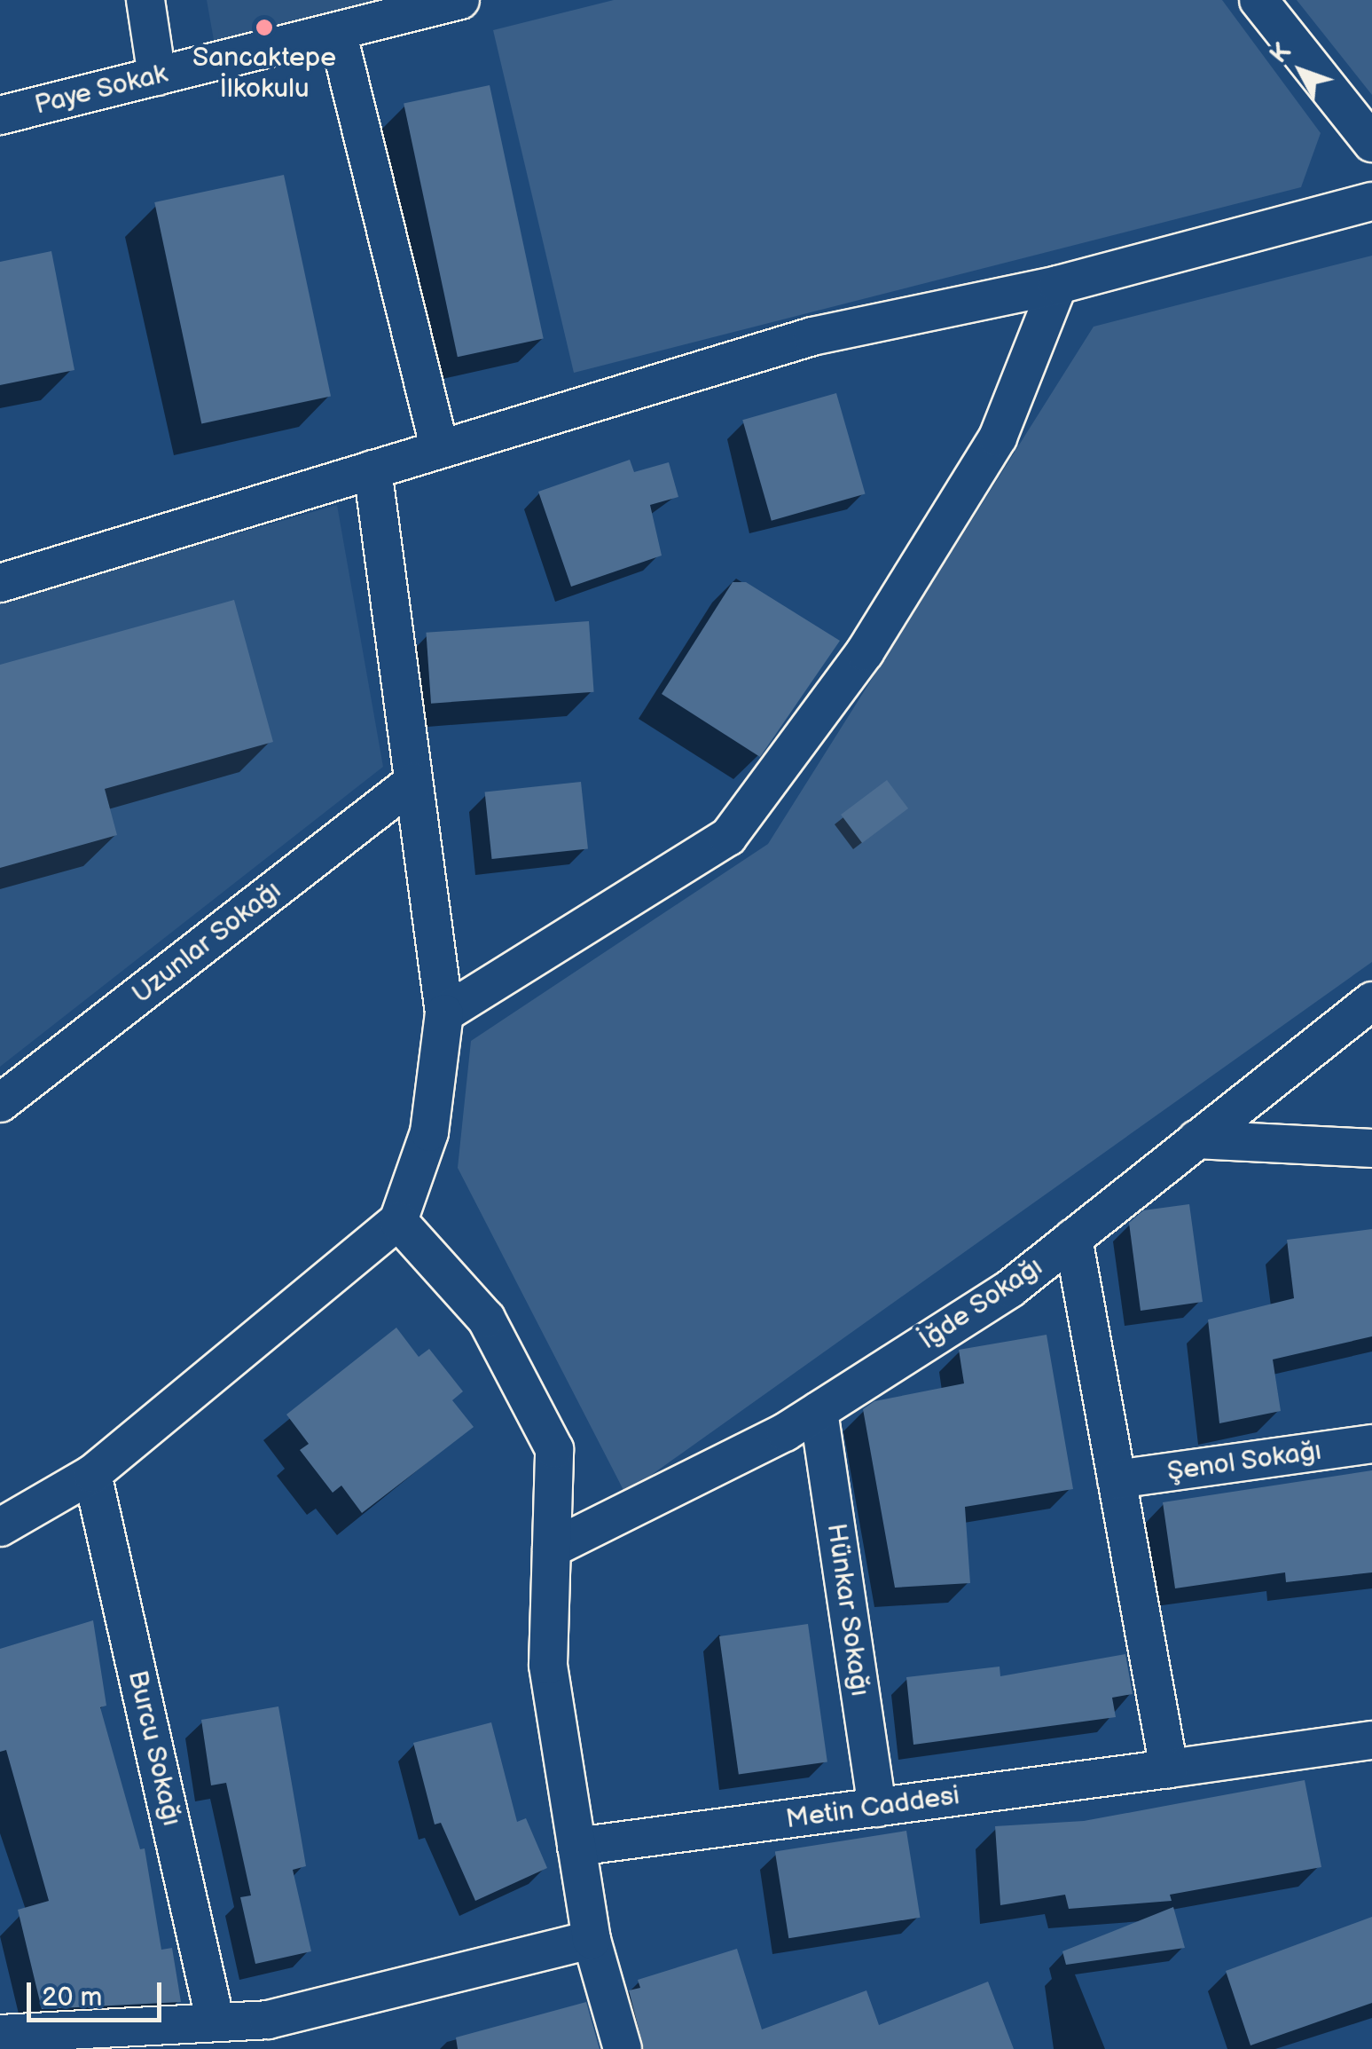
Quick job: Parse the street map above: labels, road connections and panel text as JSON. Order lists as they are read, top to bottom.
{
  "streets": {
    "street": [
      "Paye Sokak",
      "Uzunlar Sokağı",
      "İğde Sokağı",
      "Şenol Sokağı",
      "Hünkar Sokağı",
      "Burcu Sokağı",
      "Metin Caddesi"
    ]
  },
  "crossings": [
    ["İğde Sokağı", "Hünkar Sokağı"],
    ["Hünkar Sokağı", "Metin Caddesi"]
  ],
  "places": ["Sancaktepe İlkokulu"],
  "scale_bar": "20 m",
  "north": "top left"
}
